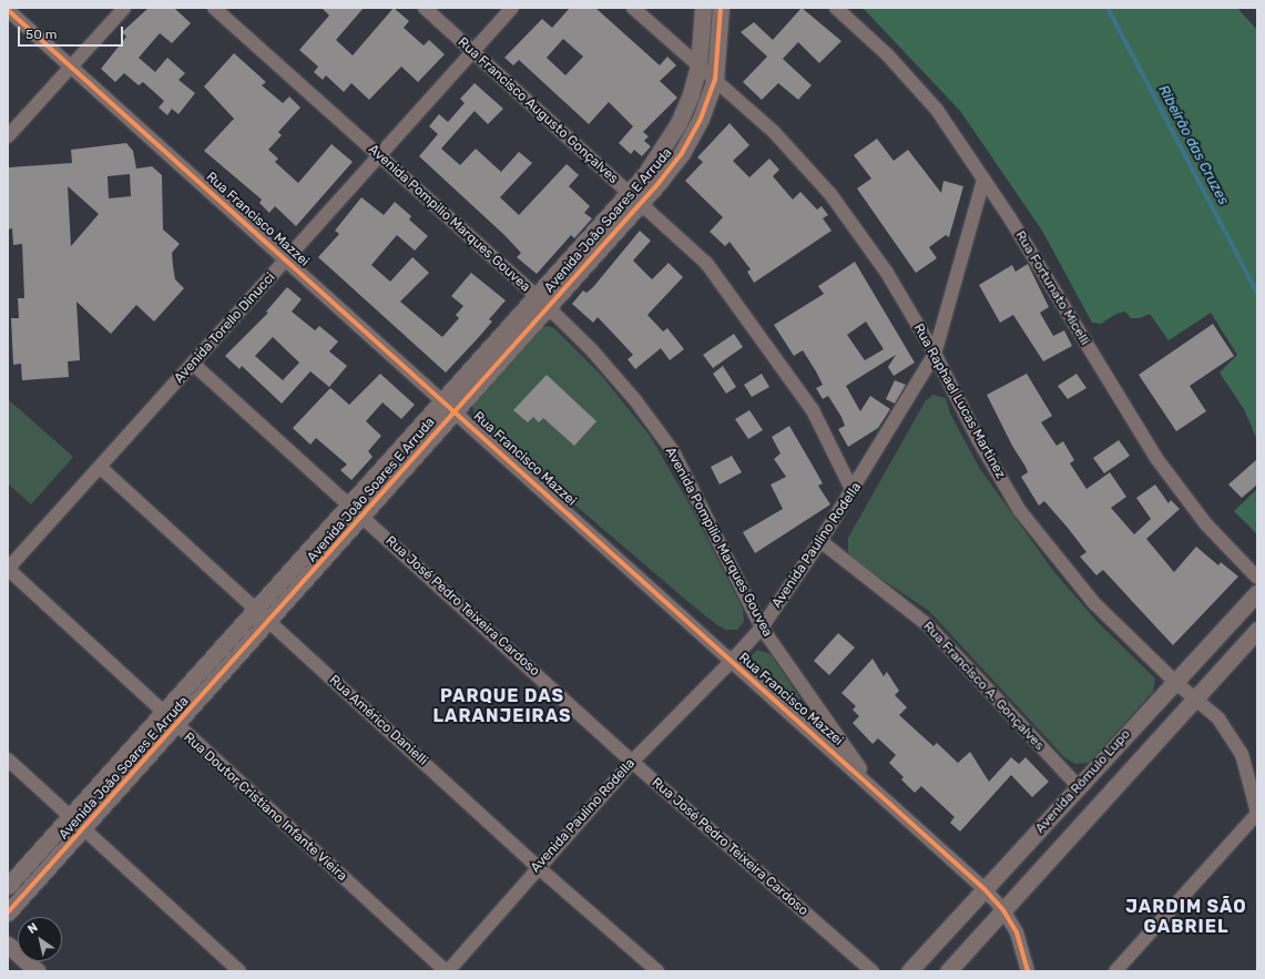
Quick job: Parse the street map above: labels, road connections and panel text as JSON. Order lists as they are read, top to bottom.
{
  "streets": {
    "street": [
      "Rua Francisco Augusto Gonçalves",
      "Avenida Pompilio Marques Gouvea",
      "Rua Francisco Mazzei",
      "Avenida João Soares E Arruda",
      "Rua Fortunato Micelli",
      "Avenida Torello Dinucci",
      "Rua Raphael Lucas Martinez",
      "Avenida Paulino Rodella",
      "Rua José Pedro Teixeira Cardoso",
      "Rua Francisco A. Gonçalves",
      "Rua Américo Danielli",
      "Avenida Rômulo Lupo",
      "Rua Doutor Cristiano Infante Vieira"
    ]
  },
  "crossings": [
    ["Rua Francisco Augusto Gonçalves", "Avenida João Soares E Arruda"],
    ["Rua Francisco Augusto Gonçalves", "Avenida Torello Dinucci"],
    ["Rua Francisco Augusto Gonçalves", "Avenida Paulino Rodella"],
    ["Avenida Pompilio Marques Gouvea", "Rua Francisco Mazzei"],
    ["Avenida Pompilio Marques Gouvea", "Avenida João Soares E Arruda"],
    ["Avenida Pompilio Marques Gouvea", "Avenida Torello Dinucci"],
    ["Avenida Pompilio Marques Gouvea", "Avenida Paulino Rodella"],
    ["Rua Francisco Mazzei", "Avenida João Soares E Arruda"],
    ["Rua Francisco Mazzei", "Avenida Torello Dinucci"],
    ["Rua Francisco Mazzei", "Avenida Paulino Rodella"],
    ["Rua Francisco Mazzei", "Avenida Rômulo Lupo"],
    ["Avenida João Soares E Arruda", "Rua Raphael Lucas Martinez"],
    ["Avenida João Soares E Arruda", "Rua José Pedro Teixeira Cardoso"],
    ["Avenida João Soares E Arruda", "Rua Américo Danielli"],
    ["Avenida João Soares E Arruda", "Rua Doutor Cristiano Infante Vieira"],
    ["Rua Fortunato Micelli", "Avenida Paulino Rodella"],
    ["Avenida Torello Dinucci", "Rua José Pedro Teixeira Cardoso"],
    ["Avenida Torello Dinucci", "Rua Américo Danielli"],
    ["Avenida Torello Dinucci", "Rua Doutor Cristiano Infante Vieira"],
    ["Rua Raphael Lucas Martinez", "Avenida Paulino Rodella"],
    ["Rua Raphael Lucas Martinez", "Avenida Rômulo Lupo"],
    ["Avenida Paulino Rodella", "Rua José Pedro Teixeira Cardoso"],
    ["Avenida Paulino Rodella", "Rua Francisco A. Gonçalves"],
    ["Avenida Paulino Rodella", "Rua Américo Danielli"],
    ["Avenida Paulino Rodella", "Rua Doutor Cristiano Infante Vieira"],
    ["Rua Francisco A. Gonçalves", "Avenida Rômulo Lupo"]
  ],
  "districts": ["PARQUE DAS LARANJEIRAS", "JARDIM SÃO GABRIEL"],
  "water": ["Ribeirão das Cruzes"],
  "scale_bar": "50 m",
  "north": "top left"
}
